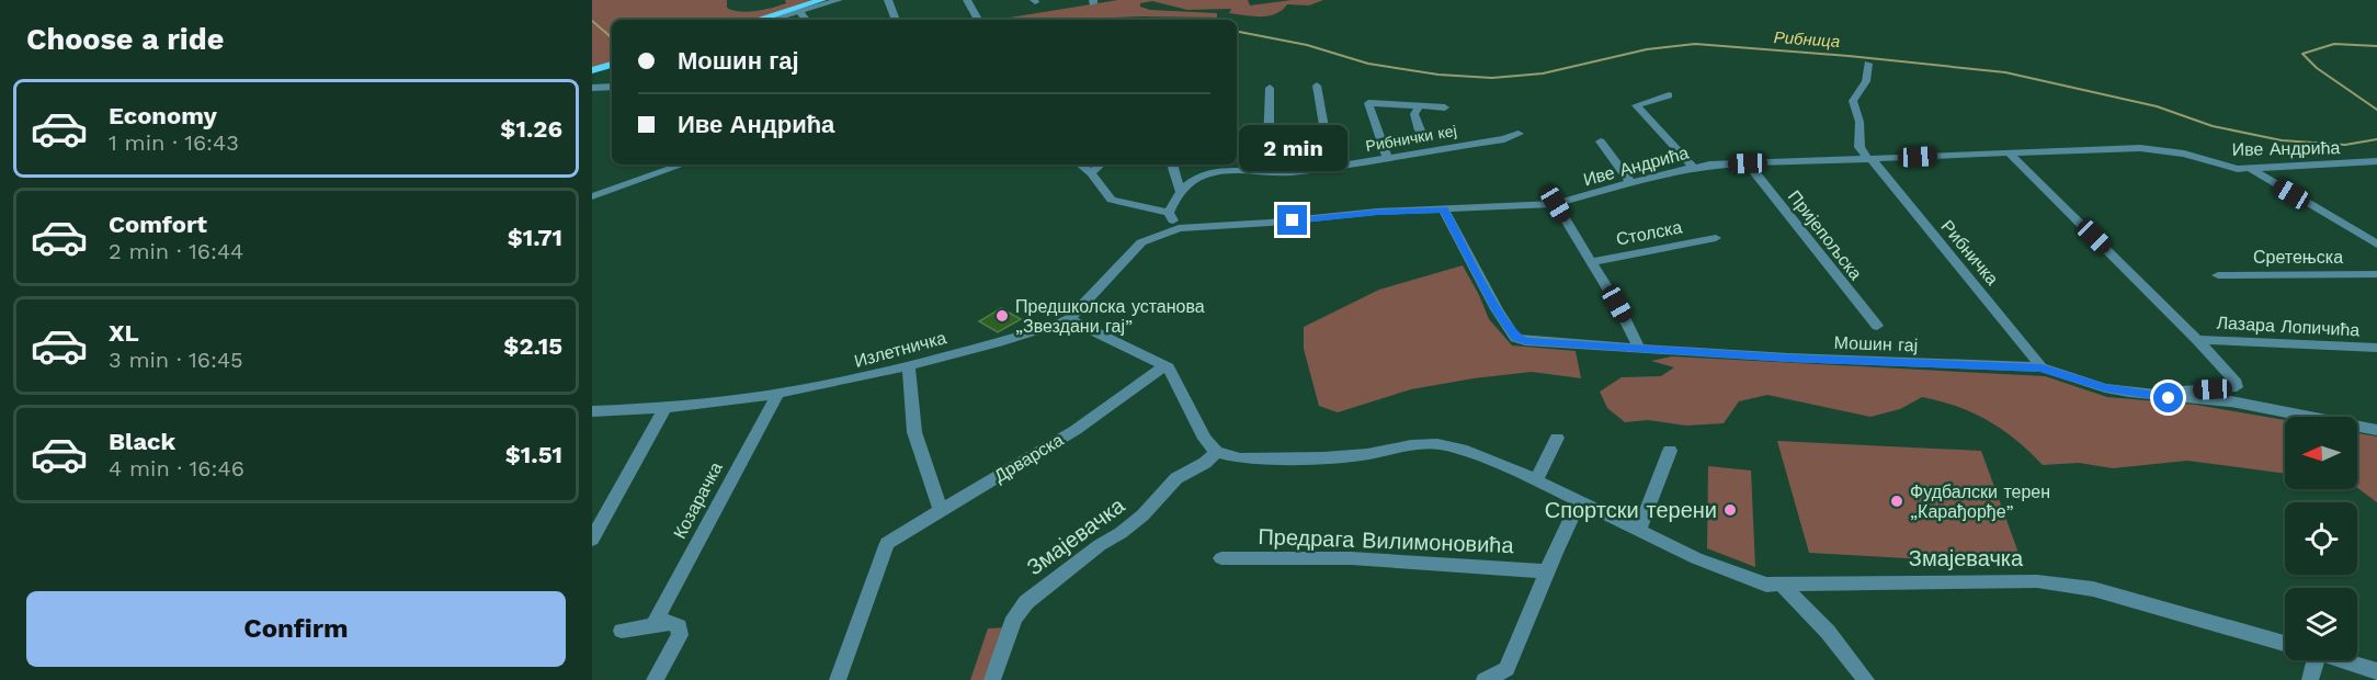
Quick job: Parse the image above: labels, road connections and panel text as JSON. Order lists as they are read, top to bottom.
{
  "streets": {
    "street": [
      "Рибнички кеј",
      "Иве Андрића",
      "Столска",
      "Пријепољска",
      "Рибничка",
      "Сретењска",
      "Лазара Лопичића",
      "Мошин гај",
      "Излетничка",
      "Дрварска",
      "Козарачка",
      "Змајевачка",
      "Предрага Вилимоновића"
    ]
  },
  "crossings": [
    ["Иве Андрића", "Пријепољска"],
    ["Иве Андрића", "Рибничка"],
    ["Иве Андрића", "Лазара Лопичића"],
    ["Иве Андрића", "Мошин гај"],
    ["Иве Андрића", "Излетничка"],
    ["Рибничка", "Мошин гај"],
    ["Лазара Лопичића", "Мошин гај"],
    ["Излетничка", "Козарачка"]
  ],
  "water": ["Рибница"],
  "places": ["Предшколска установа „Звездани гај”", "Фудбалски терен „Карађорђе”", "Спортски терени"],
  "north": "left",
  "page": {
    "heading": "Choose a ride",
    "banner": ["Мошин гај", "Иве Андрића"],
    "list": [
      {
        "name": "Economy",
        "note": "1 min · 16:43",
        "value": "$1.26"
      },
      {
        "name": "Comfort",
        "note": "2 min · 16:44",
        "value": "$1.71"
      },
      {
        "name": "XL",
        "note": "3 min · 16:45",
        "value": "$2.15"
      },
      {
        "name": "Black",
        "note": "4 min · 16:46",
        "value": "$1.51"
      }
    ],
    "bubble": "2 min",
    "buttons": "Confirm"
  }
}
